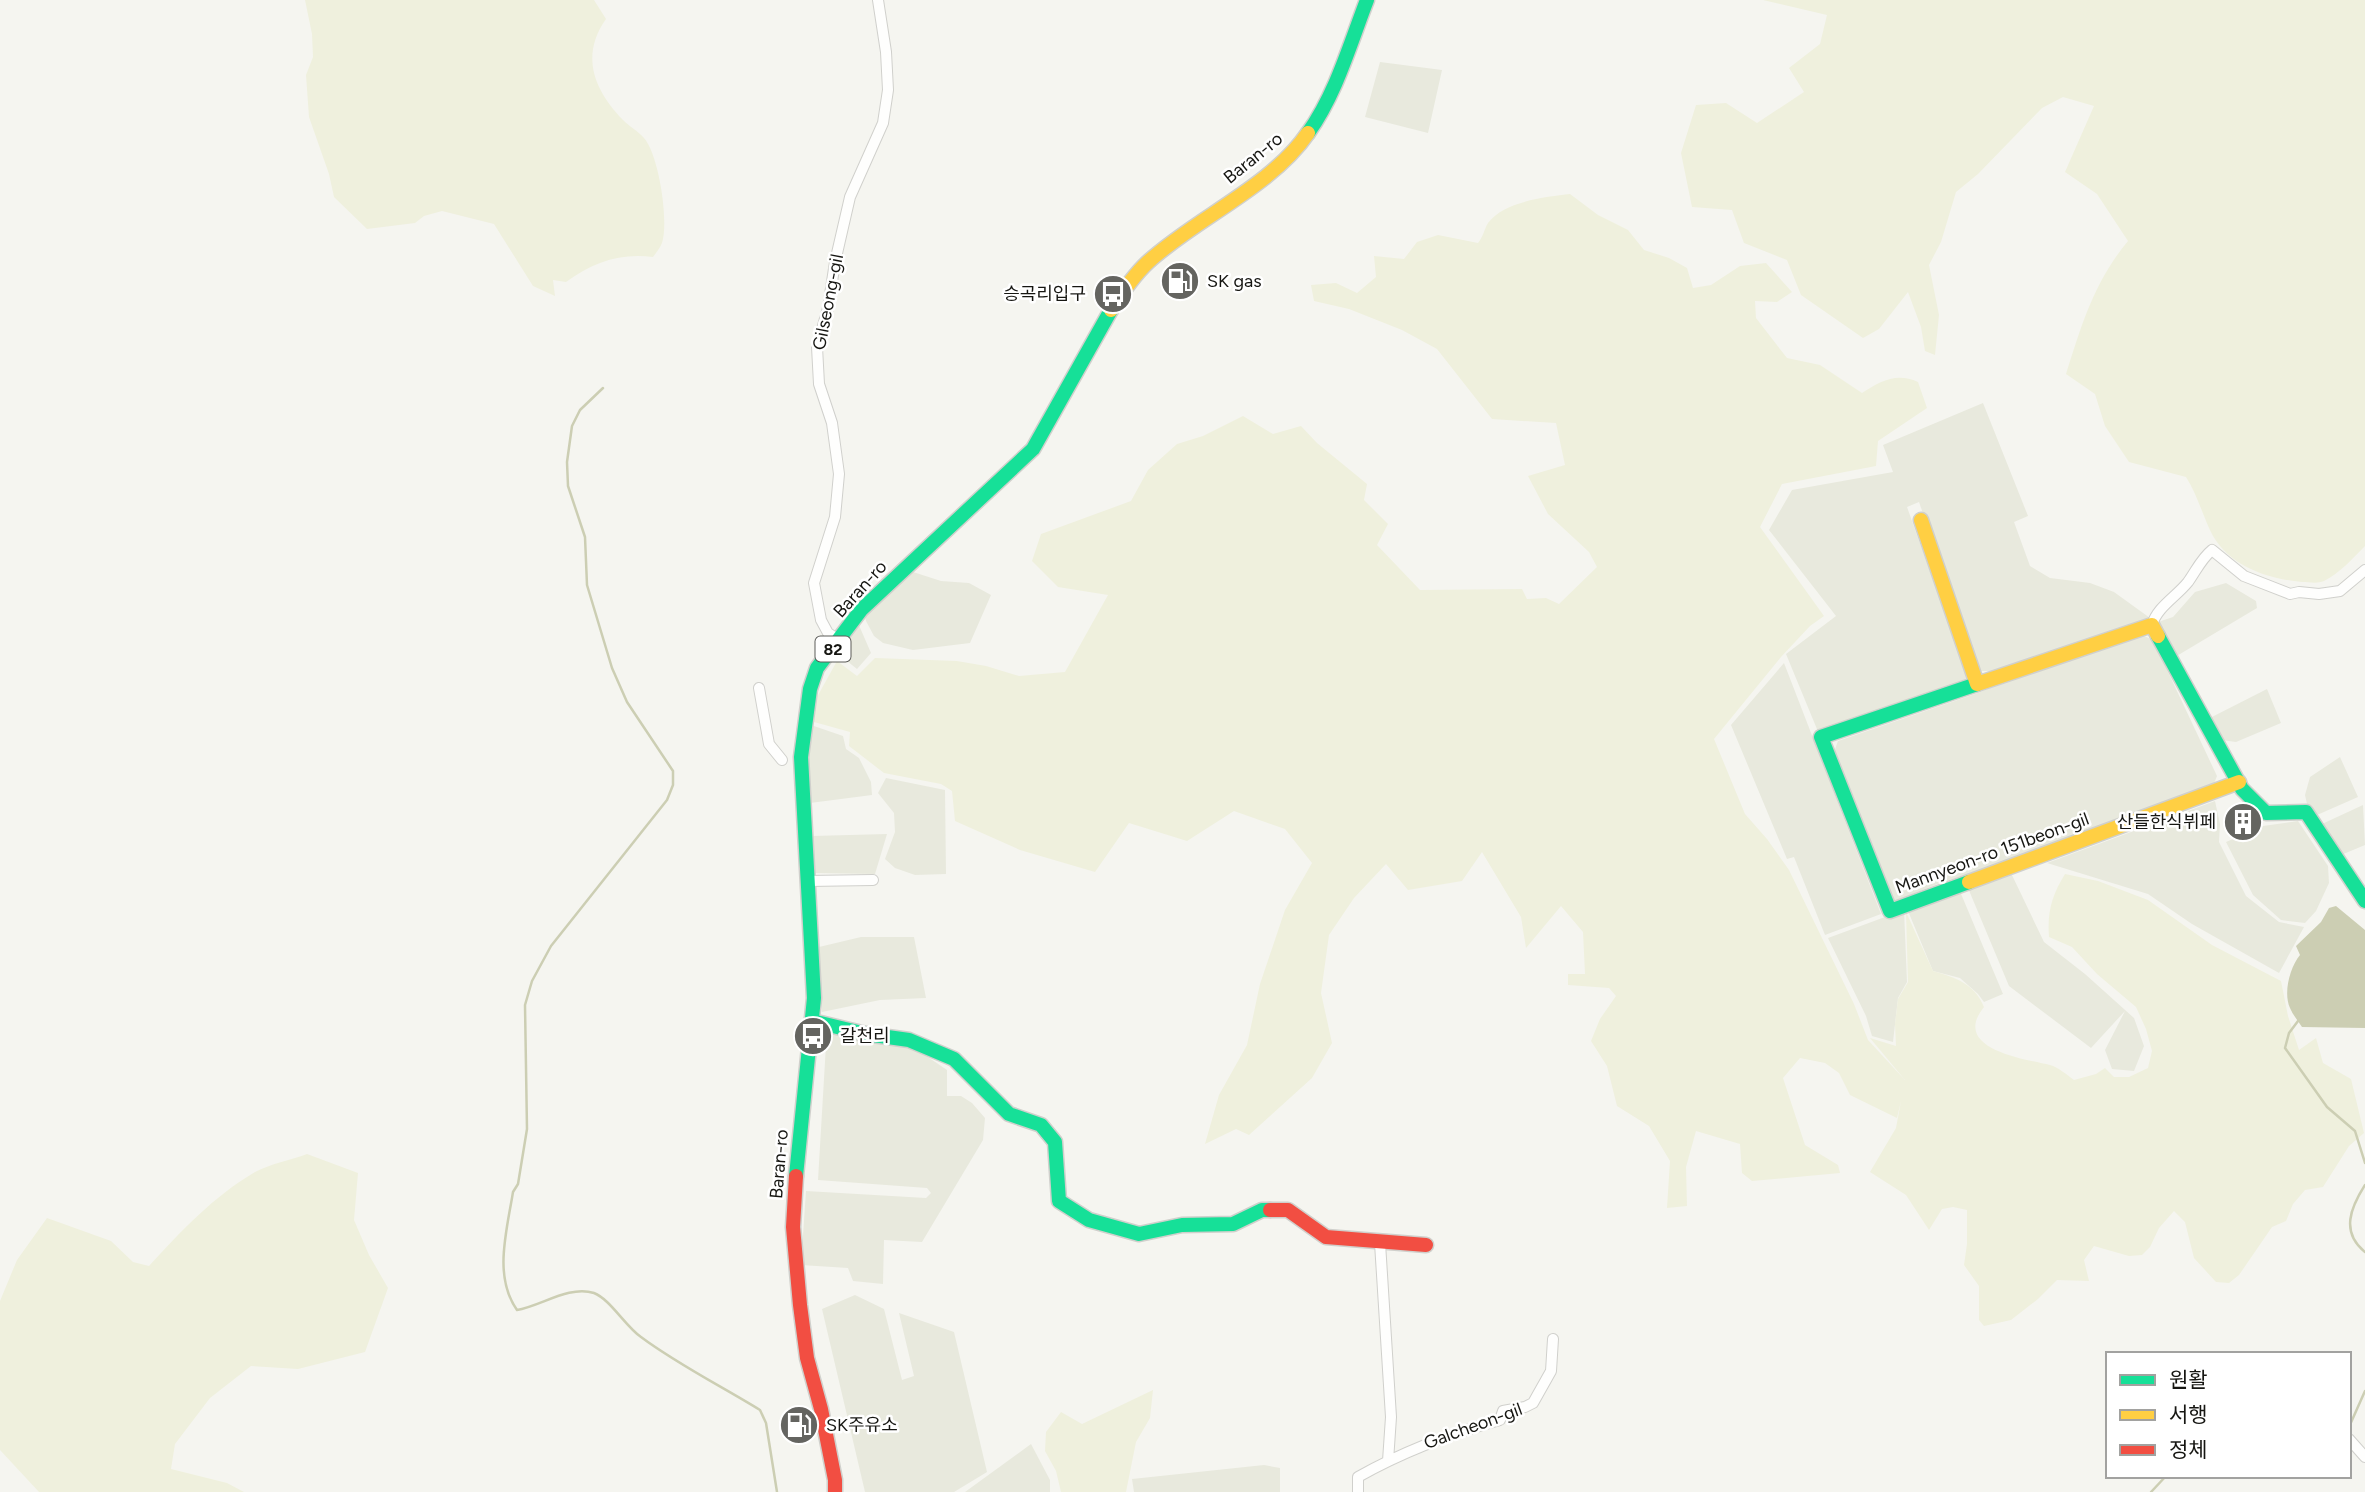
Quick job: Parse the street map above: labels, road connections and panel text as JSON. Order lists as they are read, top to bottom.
{
  "streets": {
    "street": [
      "Baran-ro",
      "Gilseong-gil",
      "82",
      "Mannyeon-ro 151beon-gil",
      "Galcheon-gil"
    ]
  },
  "crossings": [
    ["Baran-ro", "Gilseong-gil"]
  ],
  "places": {
    "fuel station": ["SK gas", "SK주유소"],
    "bus stop": ["승곡리입구", "갈천리"],
    "building": ["산들한식뷔페"]
  },
  "legend": ["원활", "서행", "정체"]
}
